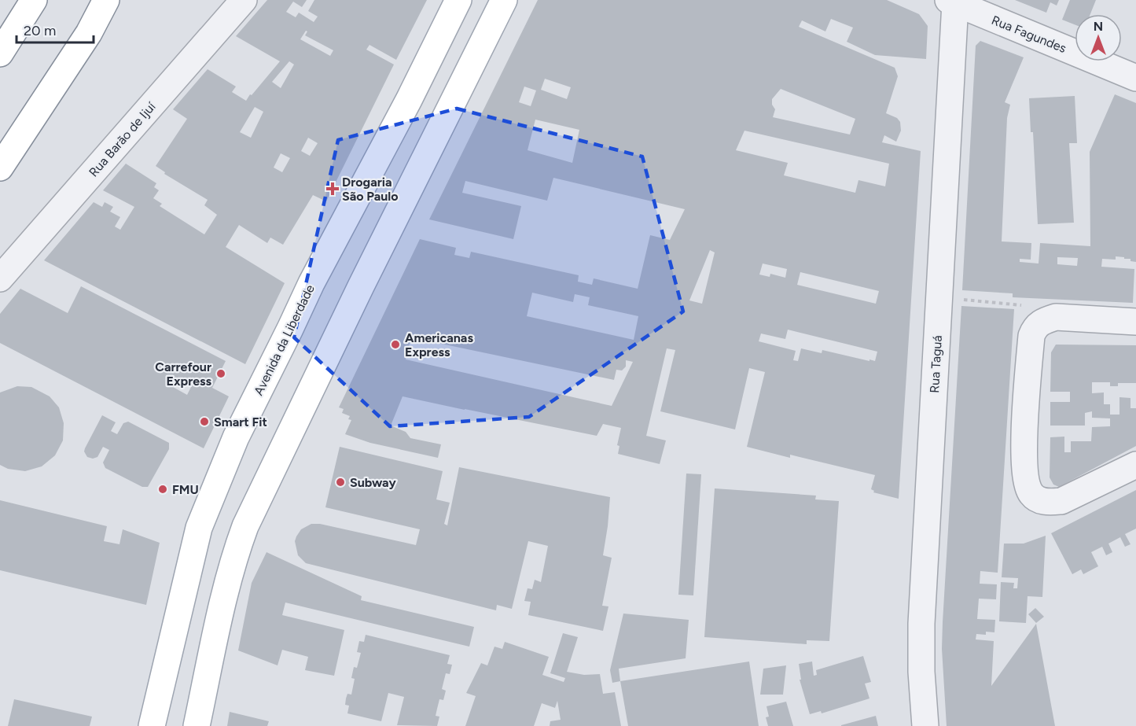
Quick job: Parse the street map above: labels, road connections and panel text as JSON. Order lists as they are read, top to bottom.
{
  "streets": {
    "main road": ["Avenida da Liberdade"],
    "street": ["Rua Fagundes", "Rua Barão de Ijuí", "Rua Taguá"]
  },
  "crossings": [
    ["Rua Fagundes", "Rua Taguá"]
  ],
  "places": {
    "health": ["Drogaria São Paulo"],
    "other": [
      "Americanas Express",
      "Carrefour Express",
      "Smart Fit",
      "Subway",
      "FMU"
    ]
  },
  "scale_bar": "20 m",
  "north": "top"
}
